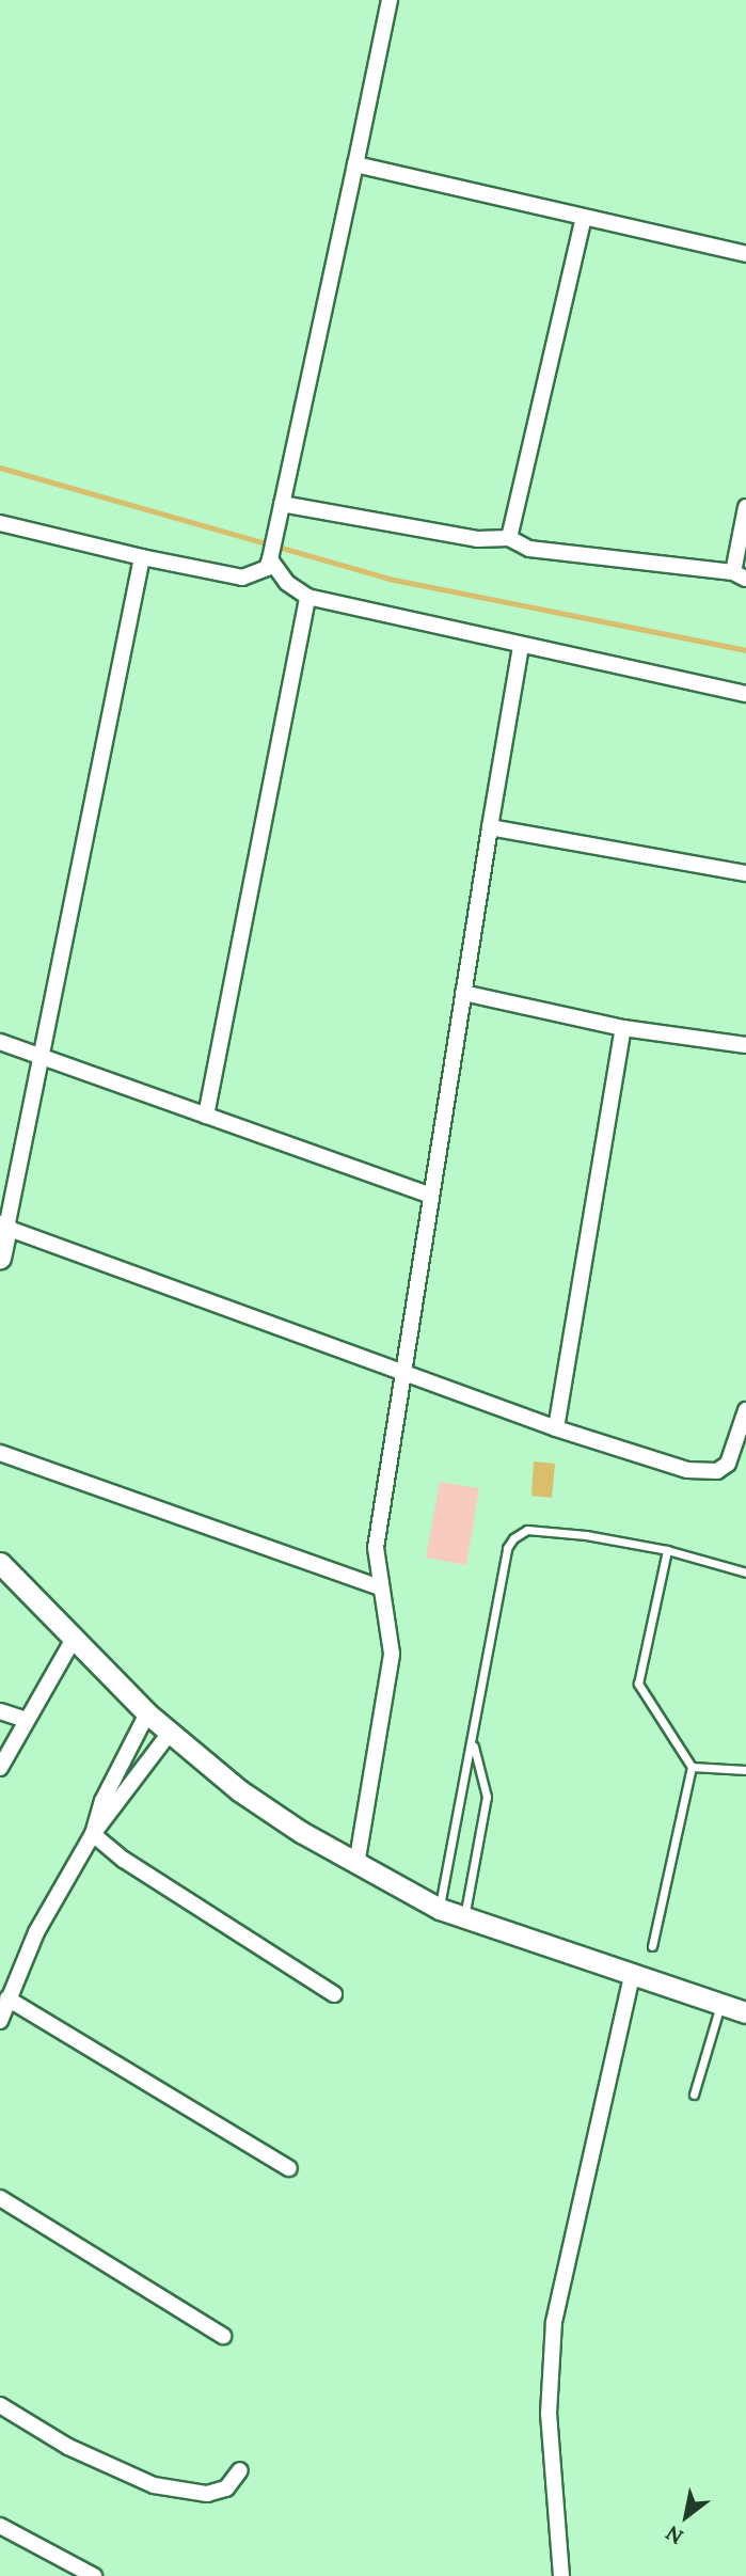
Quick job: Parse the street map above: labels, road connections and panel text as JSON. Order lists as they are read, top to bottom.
{
  "north": "bottom left"
}
